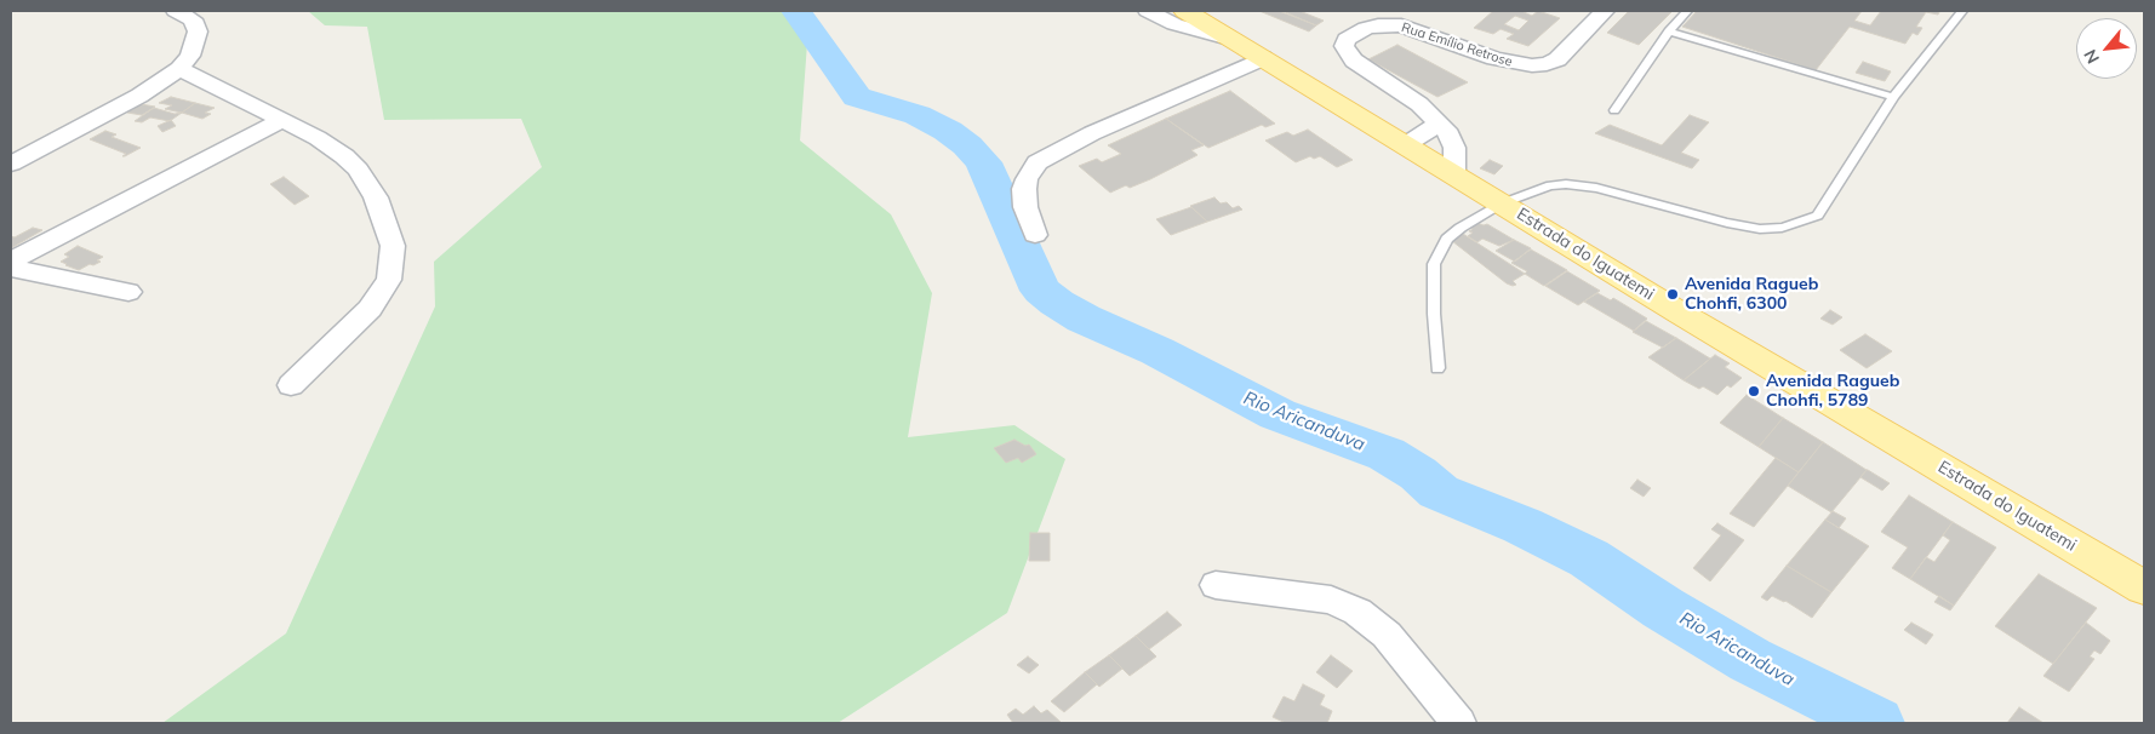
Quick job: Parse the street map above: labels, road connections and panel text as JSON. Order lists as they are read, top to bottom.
{
  "streets": {
    "main road": ["Estrada do Iguatemi"],
    "street": ["Rua Emílio Retrose"]
  },
  "crossings": [
    ["Rua Emílio Retrose", "Estrada do Iguatemi"]
  ],
  "water": ["Rio Aricanduva"],
  "places": ["Avenida Ragueb Chohfi, 6300", "Avenida Ragueb Chohfi, 5789"],
  "north": "bottom left"
}
